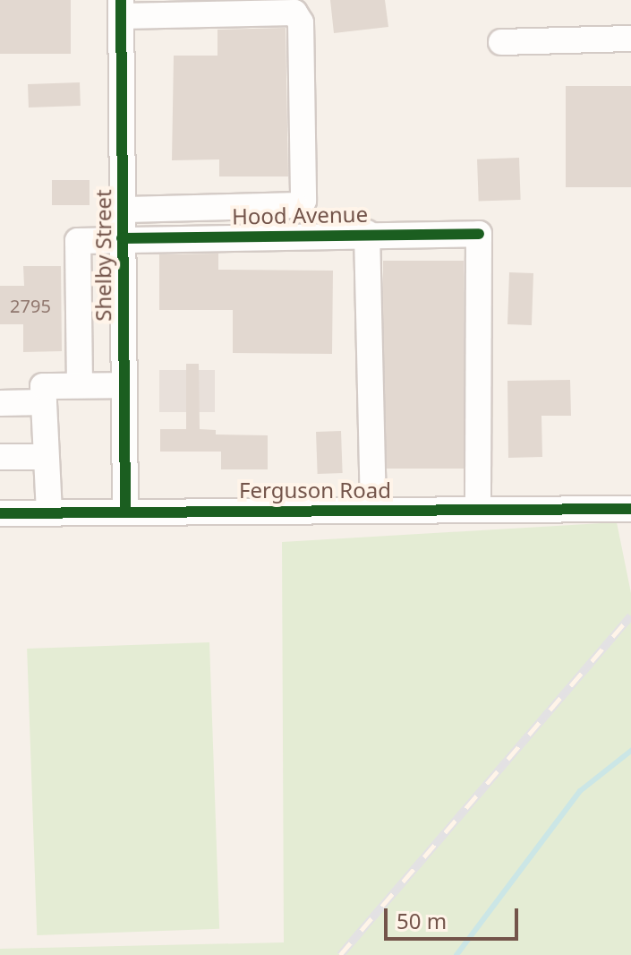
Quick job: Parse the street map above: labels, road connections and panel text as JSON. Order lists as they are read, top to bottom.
{
  "streets": {
    "street": ["Hood Avenue", "Shelby Street", "Ferguson Road"]
  },
  "crossings": [
    ["Hood Avenue", "Shelby Street"],
    ["Hood Avenue", "Ferguson Road"],
    ["Shelby Street", "Ferguson Road"]
  ],
  "house_numbers": ["2795"],
  "scale_bar": "50 m"
}
